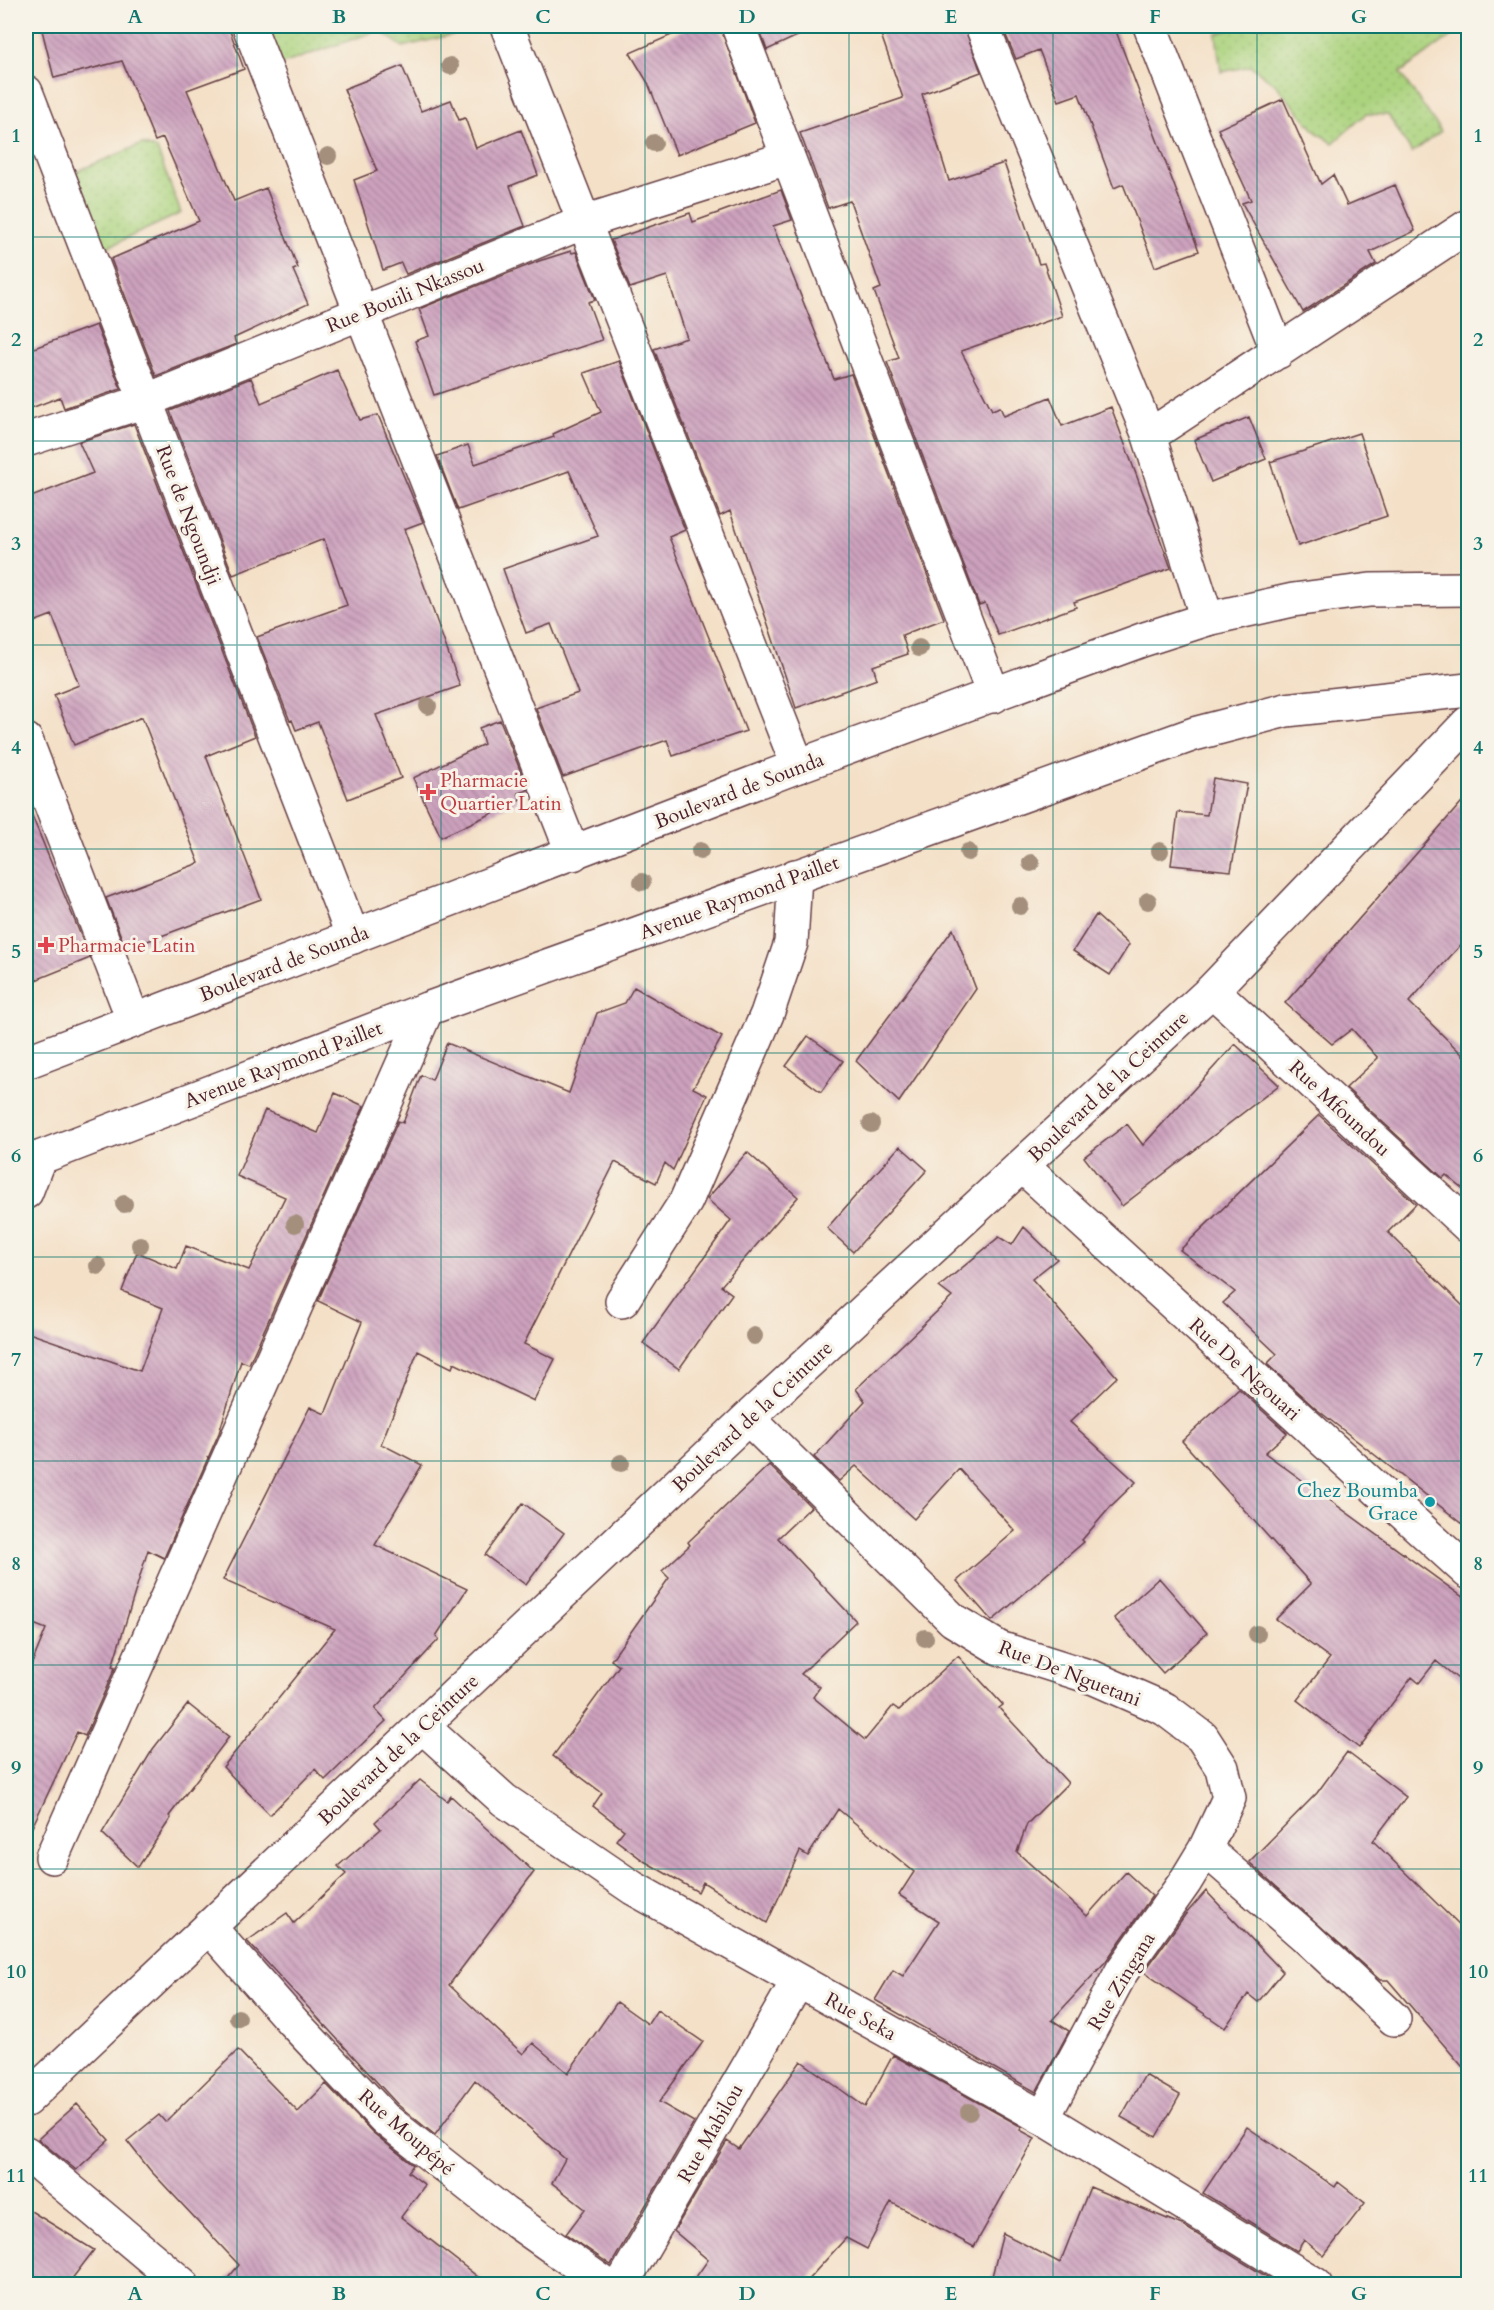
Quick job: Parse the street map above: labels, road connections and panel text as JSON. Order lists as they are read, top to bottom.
{
  "streets": {
    "street": [
      "Rue Bouili Nkassou",
      "Rue de Ngoundji",
      "Boulevard de Sounda",
      "Avenue Raymond Paillet",
      "Boulevard de la Ceinture",
      "Rue Mfoundou",
      "Rue De Ngouari",
      "Rue De Nguetani",
      "Rue Zingana",
      "Rue Seka",
      "Rue Moupépé",
      "Rue Mabilou"
    ]
  },
  "crossings": [
    ["Rue Bouili Nkassou", "Rue de Ngoundji"],
    ["Rue de Ngoundji", "Boulevard de Sounda"],
    ["Boulevard de la Ceinture", "Rue Mfoundou"],
    ["Boulevard de la Ceinture", "Rue De Ngouari"],
    ["Boulevard de la Ceinture", "Rue De Nguetani"],
    ["Boulevard de la Ceinture", "Rue Seka"],
    ["Boulevard de la Ceinture", "Rue Moupépé"],
    ["Rue De Nguetani", "Rue Zingana"],
    ["Rue Zingana", "Rue Seka"],
    ["Rue Seka", "Rue Mabilou"]
  ],
  "places": {
    "health": ["Pharmacie Quartier Latin", "Pharmacie Latin"],
    "other": ["Chez Boumba Grace"]
  },
  "grid": {
    "columns": [
      "A",
      "B",
      "C",
      "D",
      "E",
      "F",
      "G"
    ],
    "rows": [
      "1",
      "2",
      "3",
      "4",
      "5",
      "6",
      "7",
      "8",
      "9",
      "10",
      "11"
    ]
  }
}
